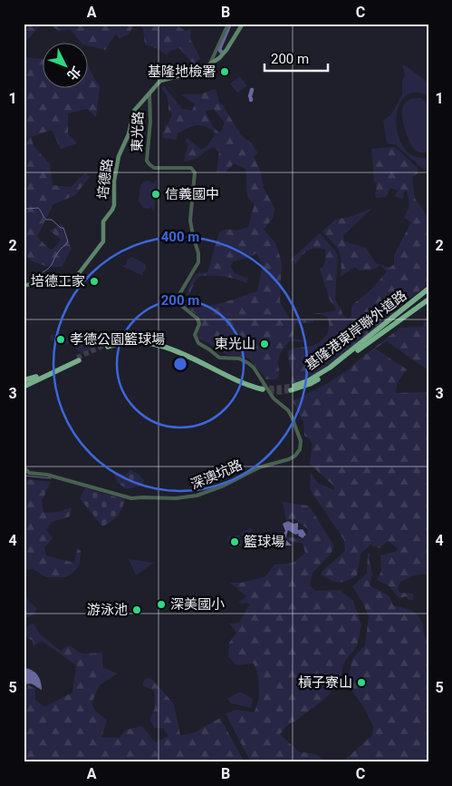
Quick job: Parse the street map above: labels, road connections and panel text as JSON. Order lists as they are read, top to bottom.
{
  "streets": {
    "highway": ["基隆港東岸聯外道路"],
    "main road": ["培德路"],
    "street": ["東光路", "深澳坑路"]
  },
  "crossings": [
    ["東光路", "培德路"],
    ["東光路", "深澳坑路"]
  ],
  "places": [
    "基隆地檢署",
    "信義國中",
    "培德工家",
    "孝德公園籃球場",
    "東光山",
    "籃球場",
    "深美國小",
    "游泳池",
    "槓子寮山"
  ],
  "scale_bar": "200 m",
  "north": "bottom right",
  "grid": {
    "columns": ["A", "B", "C"],
    "rows": [
      "1",
      "2",
      "3",
      "4",
      "5"
    ]
  },
  "rings": ["400 m", "200 m"]
}
